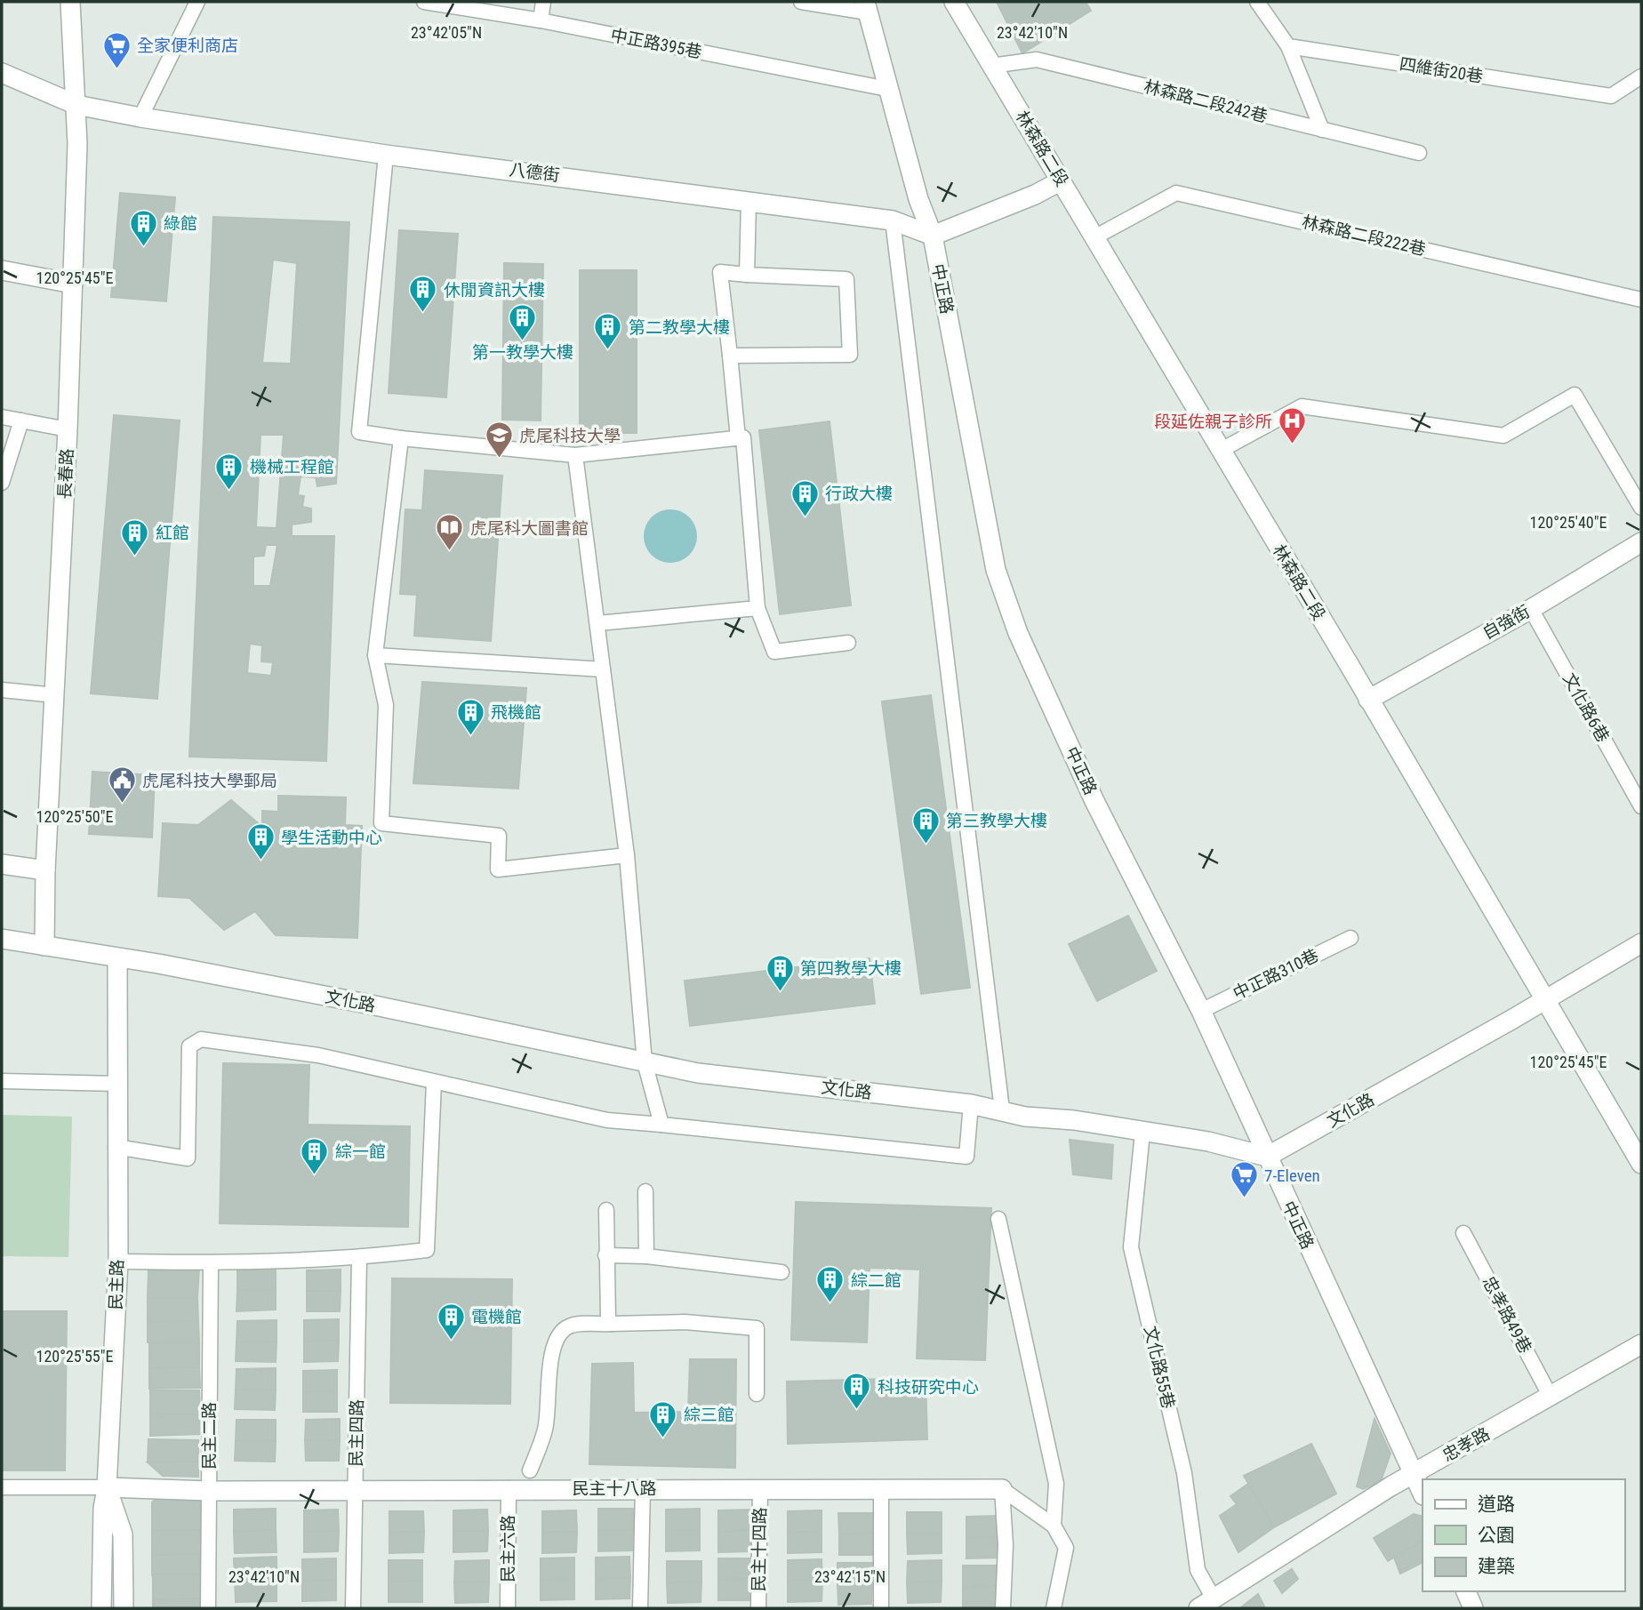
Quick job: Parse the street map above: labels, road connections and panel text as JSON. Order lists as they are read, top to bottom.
{
  "streets": {
    "street": [
      "林森路二段",
      "八德街",
      "中正路",
      "長春路",
      "自強街",
      "文化路",
      "民主路",
      "忠孝路",
      "民主十八路"
    ],
    "lane": [
      "中正路395巷",
      "四維街20巷",
      "林森路二段242巷",
      "林森路二段222巷",
      "文化路6巷",
      "中正路310巷",
      "忠孝路49巷",
      "文化路55巷",
      "民主四路",
      "民主二路",
      "民主六路",
      "民主十四路"
    ]
  },
  "crossings": [
    ["中正路395巷", "中正路"],
    ["林森路二段242巷", "林森路二段"],
    ["林森路二段", "林森路二段222巷"],
    ["林森路二段", "自強街"],
    ["林森路二段", "文化路"],
    ["八德街", "中正路"],
    ["八德街", "長春路"],
    ["中正路", "中正路310巷"],
    ["中正路", "文化路"],
    ["中正路", "忠孝路"],
    ["長春路", "文化路"],
    ["自強街", "文化路6巷"],
    ["文化路", "民主路"],
    ["文化路", "文化路55巷"],
    ["民主路", "民主十八路"],
    ["忠孝路49巷", "忠孝路"],
    ["文化路55巷", "忠孝路"],
    ["民主四路", "民主十八路"],
    ["民主二路", "民主十八路"],
    ["民主十八路", "民主六路"],
    ["民主十八路", "民主十四路"]
  ],
  "places": {
    "supermarket": ["全家便利商店", "7-Eleven"],
    "building": [
      "綠館",
      "休閒資訊大樓",
      "第一教學大樓",
      "第二教學大樓",
      "機械工程館",
      "行政大樓",
      "紅館",
      "飛機館",
      "第三教學大樓",
      "學生活動中心",
      "第四教學大樓",
      "綜一館",
      "綜二館",
      "電機館",
      "科技研究中心",
      "綜三館"
    ],
    "hospital": ["段延佐親子診所"],
    "school or university": ["虎尾科技大學"],
    "library": ["虎尾科大圖書館"],
    "public building": ["虎尾科技大學郵局"]
  },
  "legend": ["道路", "公園", "建築"],
  "coordinates": [
    "23°42'05\"N",
    "23°42'10\"N",
    "120°25'45\"E",
    "120°25'40\"E",
    "120°25'50\"E",
    "120°25'55\"E",
    "23°42'15\"N"
  ]
}
